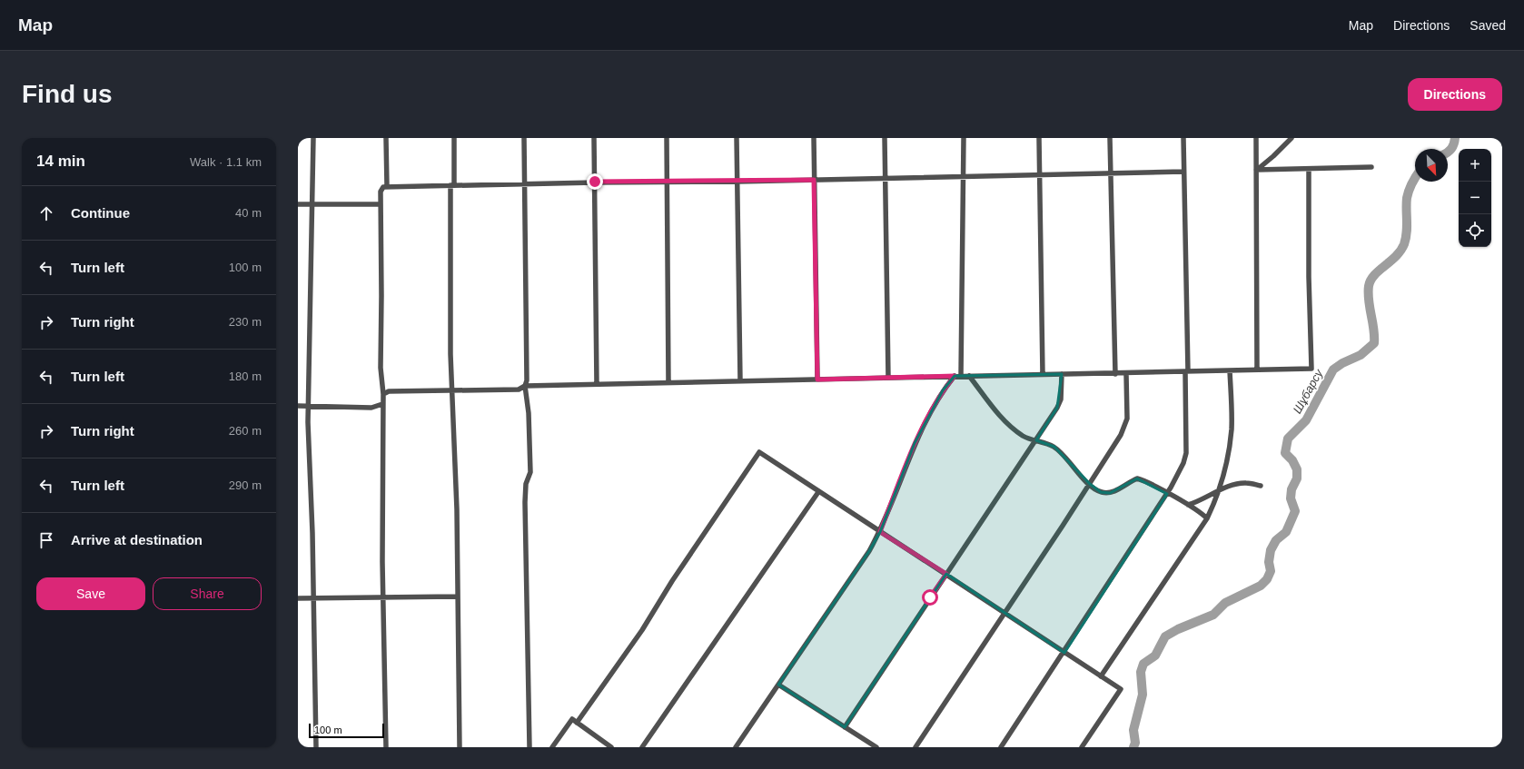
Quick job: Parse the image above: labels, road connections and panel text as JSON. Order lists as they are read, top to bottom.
{
  "water": ["Шұбарсу"],
  "scale_bar": "100 m",
  "north": "bottom right",
  "page": {
    "header": "Map",
    "nav": ["Map", "Directions", "Saved"],
    "buttons": [
      "Directions",
      ["Save", "Share"]
    ],
    "title": "Find us",
    "heading": ["14 min", "Walk · 1.1 km"],
    "map_buttons": ["+", "−"],
    "list": [
      ["Continue", "40 m"],
      ["Turn left", "100 m"],
      ["Turn right", "230 m"],
      ["Turn left", "180 m"],
      ["Turn right", "260 m"],
      ["Turn left", "290 m"],
      "Arrive at destination"
    ],
    "scale": "100 m"
  }
}
